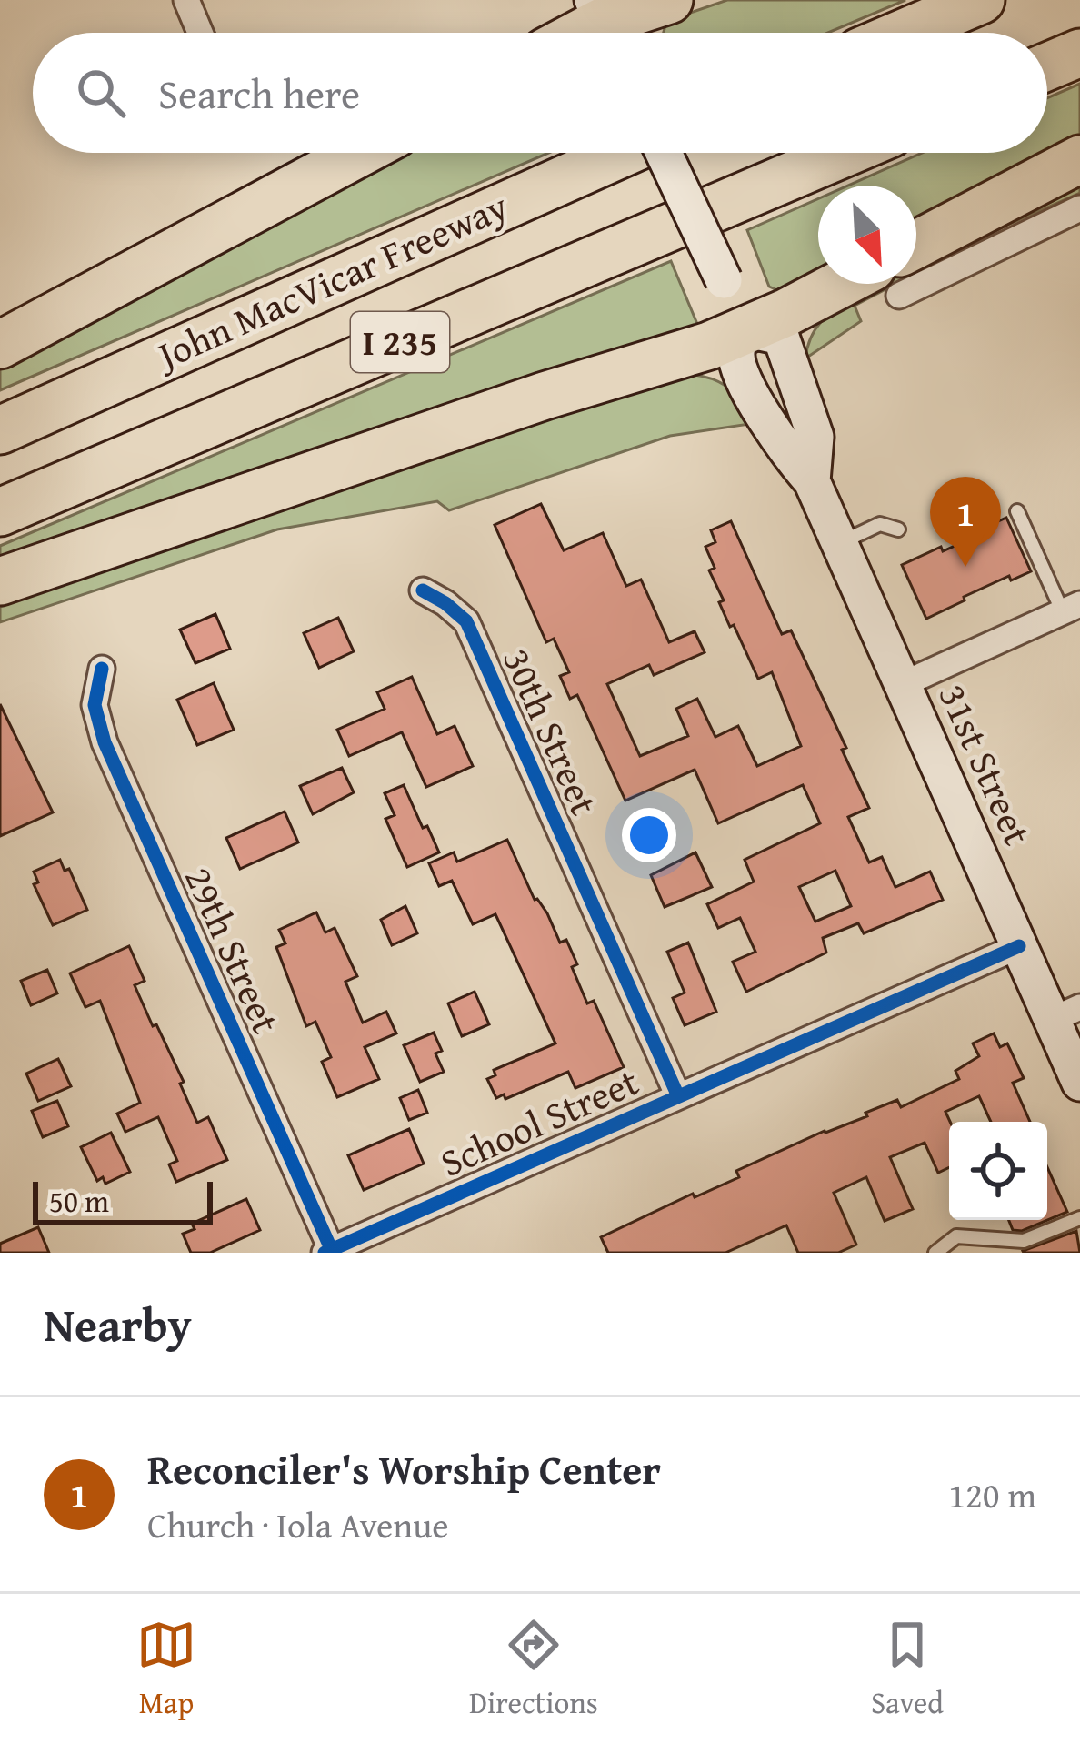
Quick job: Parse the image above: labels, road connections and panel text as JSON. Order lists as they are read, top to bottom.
{
  "streets": {
    "highway": ["John MacVicar Freeway", "I 235"],
    "main road": ["31st Street"],
    "street": ["30th Street", "29th Street", "School Street"]
  },
  "crossings": [
    ["30th Street", "School Street"],
    ["31st Street", "School Street"],
    ["29th Street", "School Street"]
  ],
  "scale_bar": "50 m",
  "north": "bottom right",
  "page": {
    "search": "Search here",
    "pins": "1",
    "scale": "50 m",
    "heading": "Nearby",
    "list": [
      {
        "mark": "1",
        "name": "Reconciler's Worship Center",
        "note": "Church · Iola Avenue",
        "value": "120 m"
      }
    ],
    "nav": ["Map", "Directions", "Saved"]
  }
}
